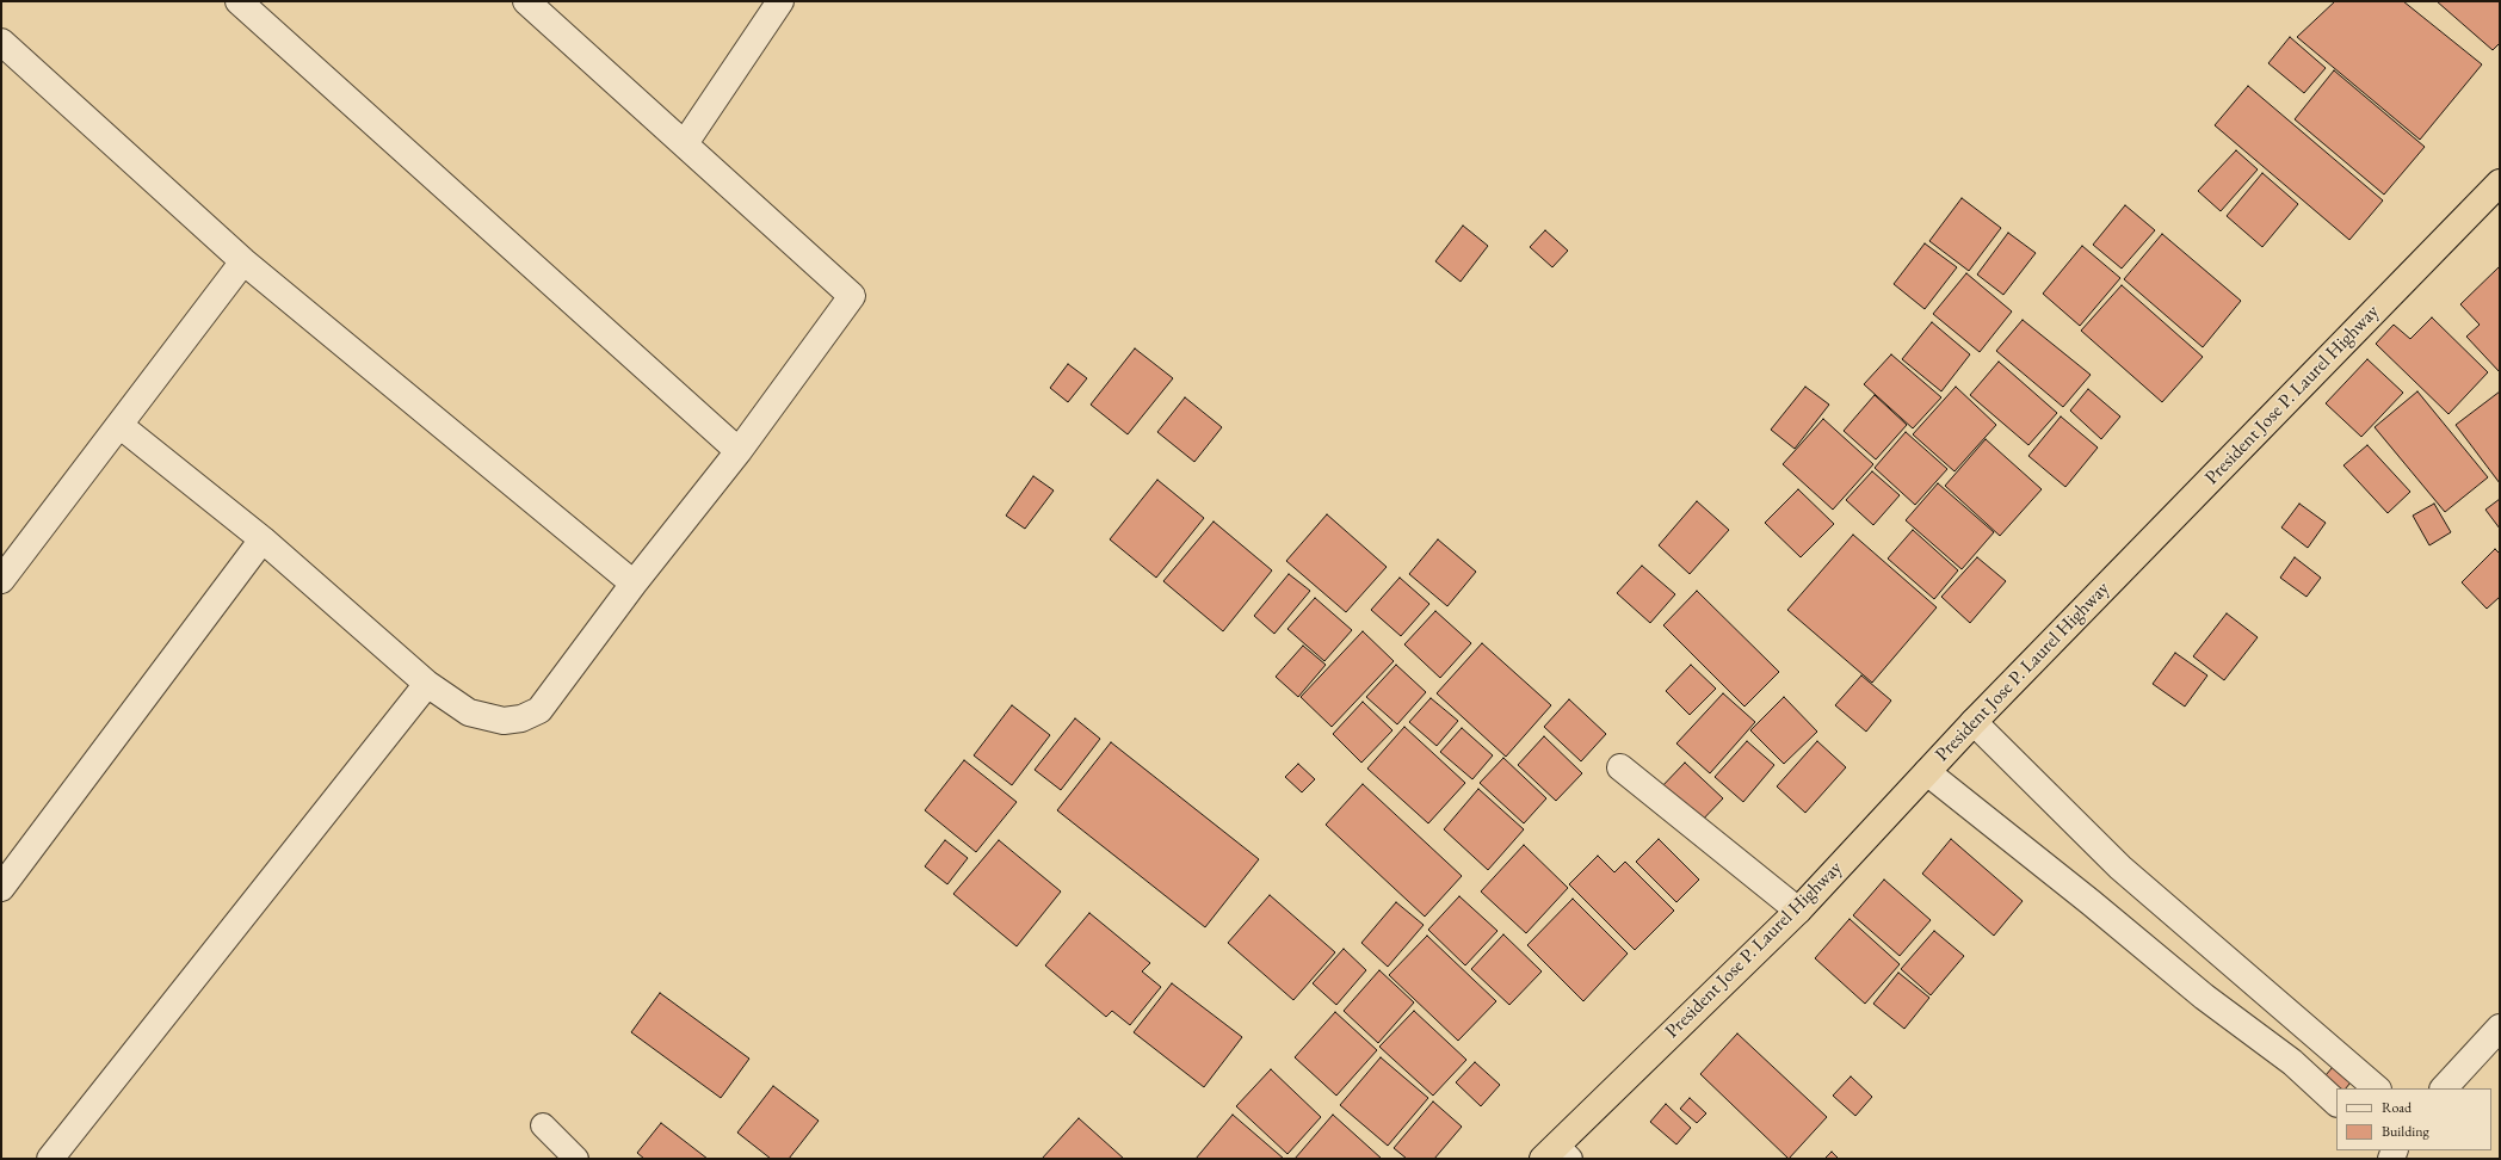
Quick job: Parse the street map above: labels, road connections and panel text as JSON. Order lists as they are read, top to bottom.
{
  "streets": {
    "highway": ["President Jose P. Laurel Highway"]
  },
  "legend": ["Road", "Building"]
}
